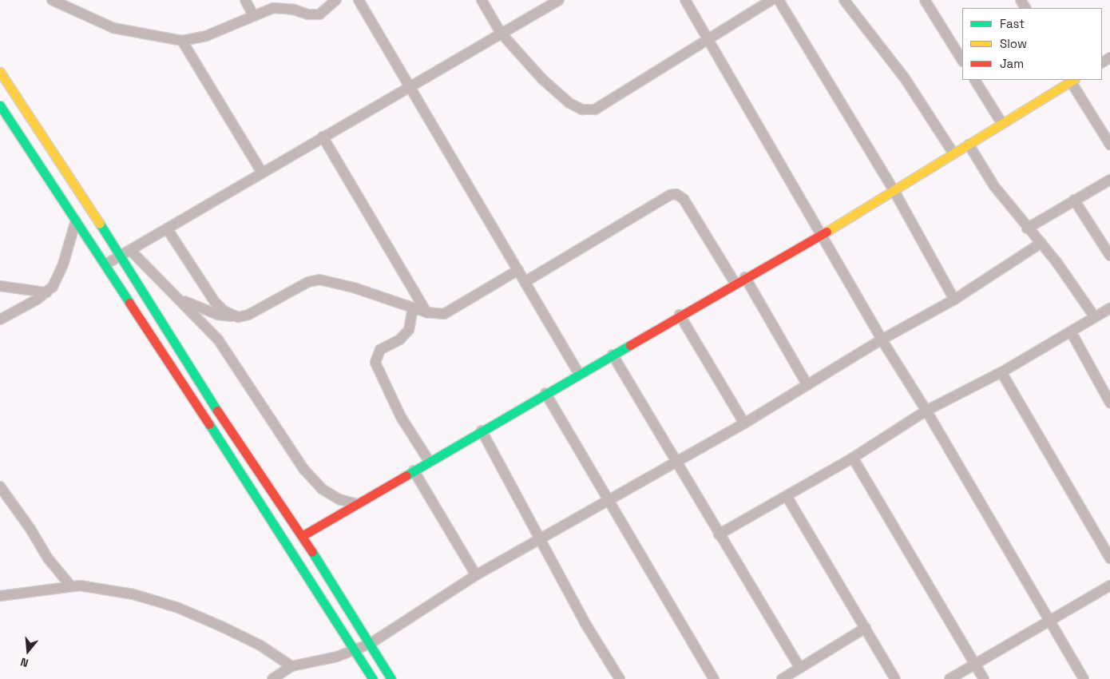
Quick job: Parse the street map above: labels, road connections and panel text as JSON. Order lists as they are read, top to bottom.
{
  "legend": ["Fast", "Slow", "Jam"],
  "north": "bottom"
}
